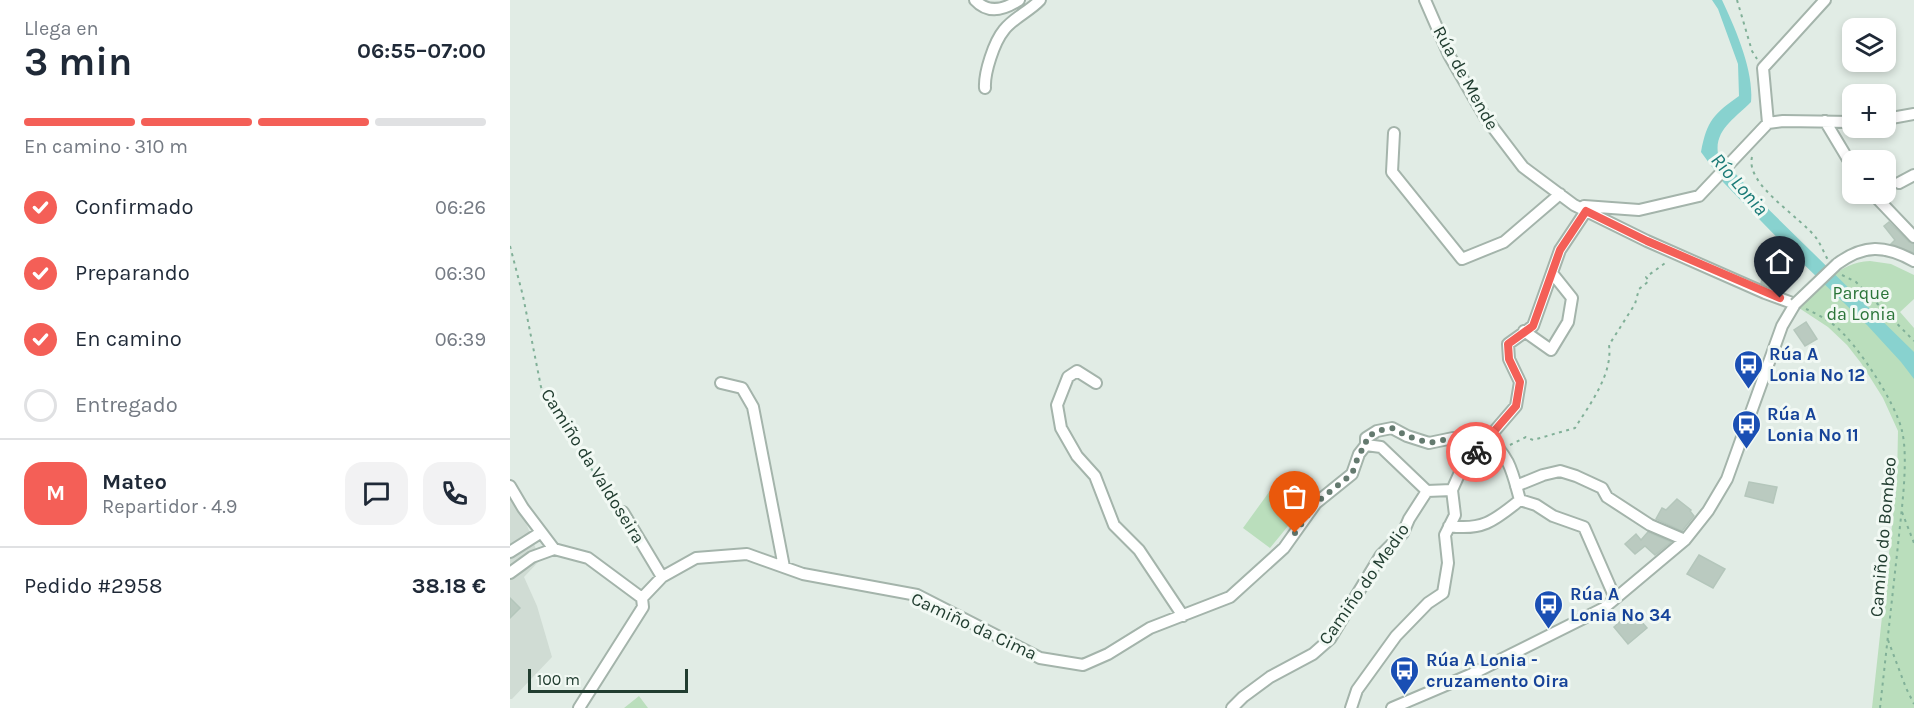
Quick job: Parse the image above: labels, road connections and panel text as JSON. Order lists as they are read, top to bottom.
{
  "streets": {
    "street": [
      "Rúa de Mende",
      "Camiño da Valdoseira",
      "Camiño do Medio",
      "Camiño da Cima"
    ],
    "path": ["Camiño do Bombeo"]
  },
  "crossings": [
    ["Rúa de Mende", "Camiño do Bombeo"],
    ["Camiño da Valdoseira", "Camiño da Cima"]
  ],
  "water": ["Río Lonia"],
  "parks": ["Parque da Lonia"],
  "places": {
    "bus stop": [
      "Rúa A Lonia Nº 12",
      "Rúa A Lonia Nº 11",
      "Rúa A Lonia Nº 34",
      "Rúa A Lonia - cruzamento Oira"
    ]
  },
  "scale_bar": "100 m",
  "page": {
    "heading": ["3 min", "Llega en", "06:55–07:00"],
    "panel": [
      "Mateo",
      "Repartidor · 4.9",
      "Pedido #2958",
      "38.18 €"
    ],
    "map_buttons": ["+", "−"],
    "bar": "En camino · 310 m",
    "list": [
      ["Confirmado", "06:26"],
      ["Preparando", "06:30"],
      ["En camino", "06:39"],
      "Entregado"
    ],
    "round": "M",
    "scale": "100 m"
  }
}
